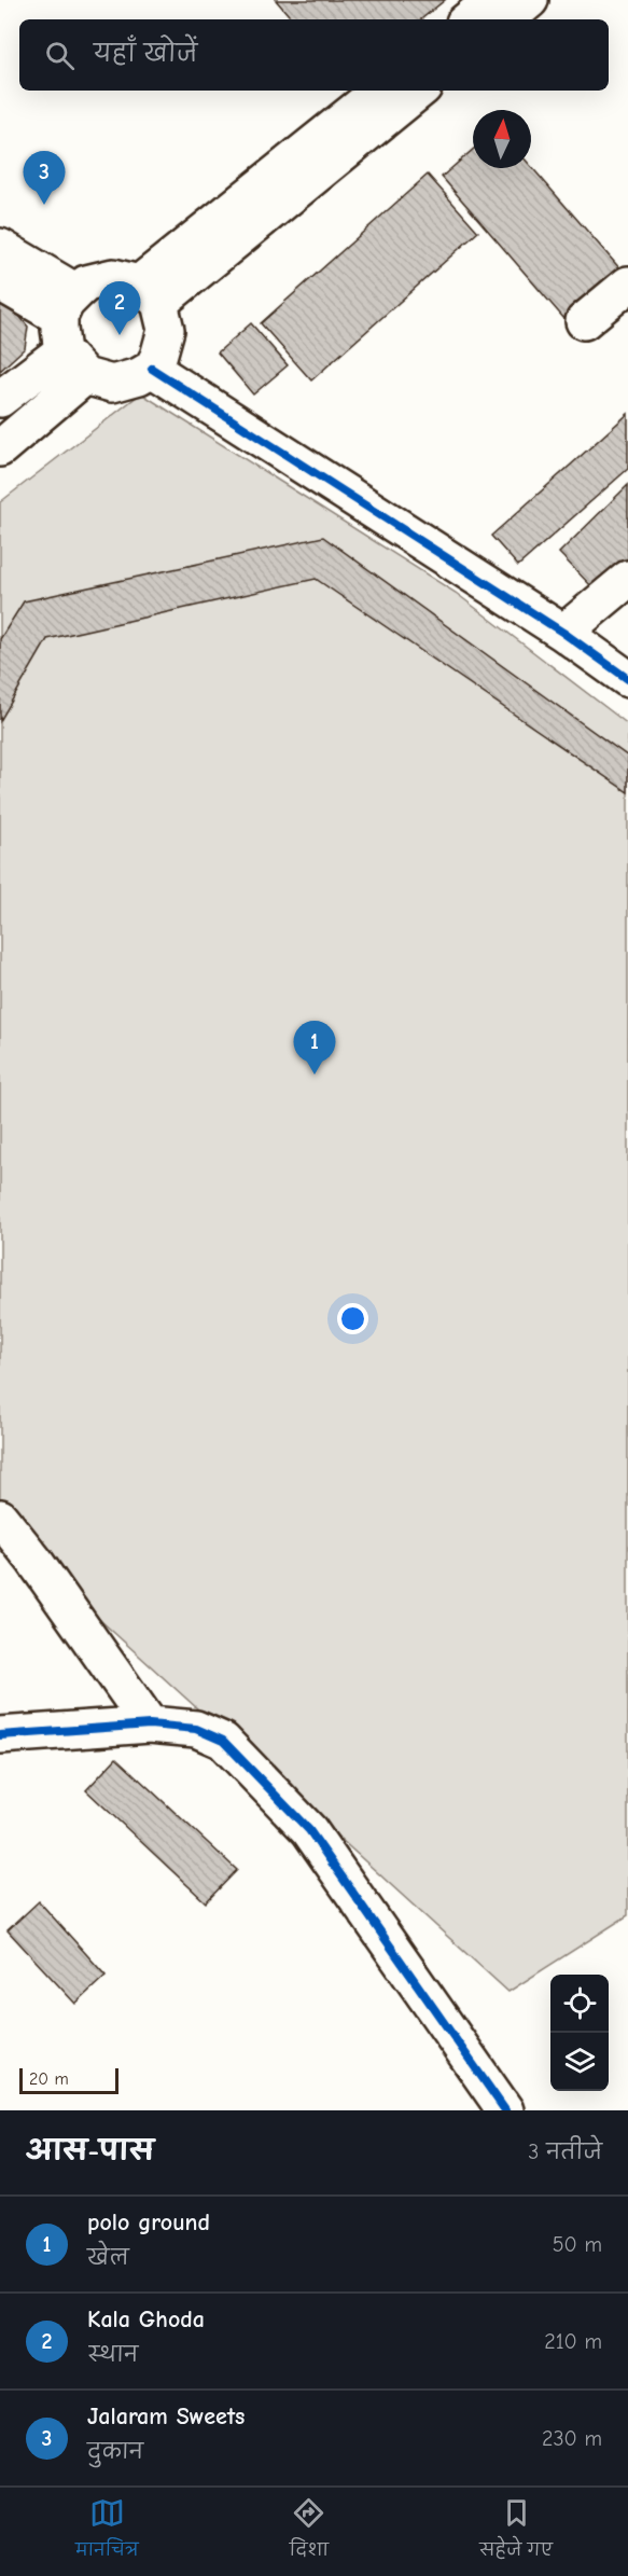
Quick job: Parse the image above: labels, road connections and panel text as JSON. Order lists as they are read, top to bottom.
{
  "scale_bar": "20 m",
  "north": "top",
  "page": {
    "search": "यहाँ खोजें",
    "pins": ["3", "2", "1"],
    "scale": "20 m",
    "heading": ["आस-पास", "3 नतीजे"],
    "list": [
      {
        "mark": "1",
        "name": "polo ground",
        "note": "खेल",
        "value": "50 m"
      },
      {
        "mark": "2",
        "name": "Kala Ghoda",
        "note": "स्थान",
        "value": "210 m"
      },
      {
        "mark": "3",
        "name": "Jalaram Sweets",
        "note": "दुकान",
        "value": "230 m"
      }
    ],
    "nav": ["मानचित्र", "दिशा", "सहेजे गए"]
  }
}
